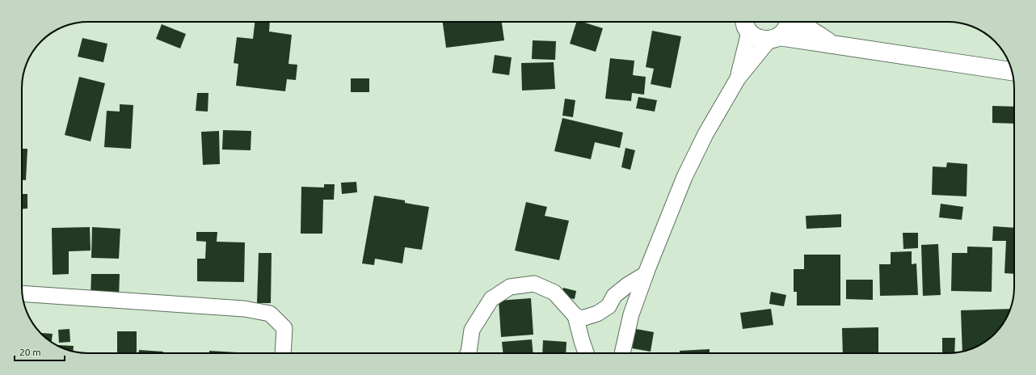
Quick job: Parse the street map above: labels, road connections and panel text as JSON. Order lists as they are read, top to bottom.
{
  "scale_bar": "20 m"
}
